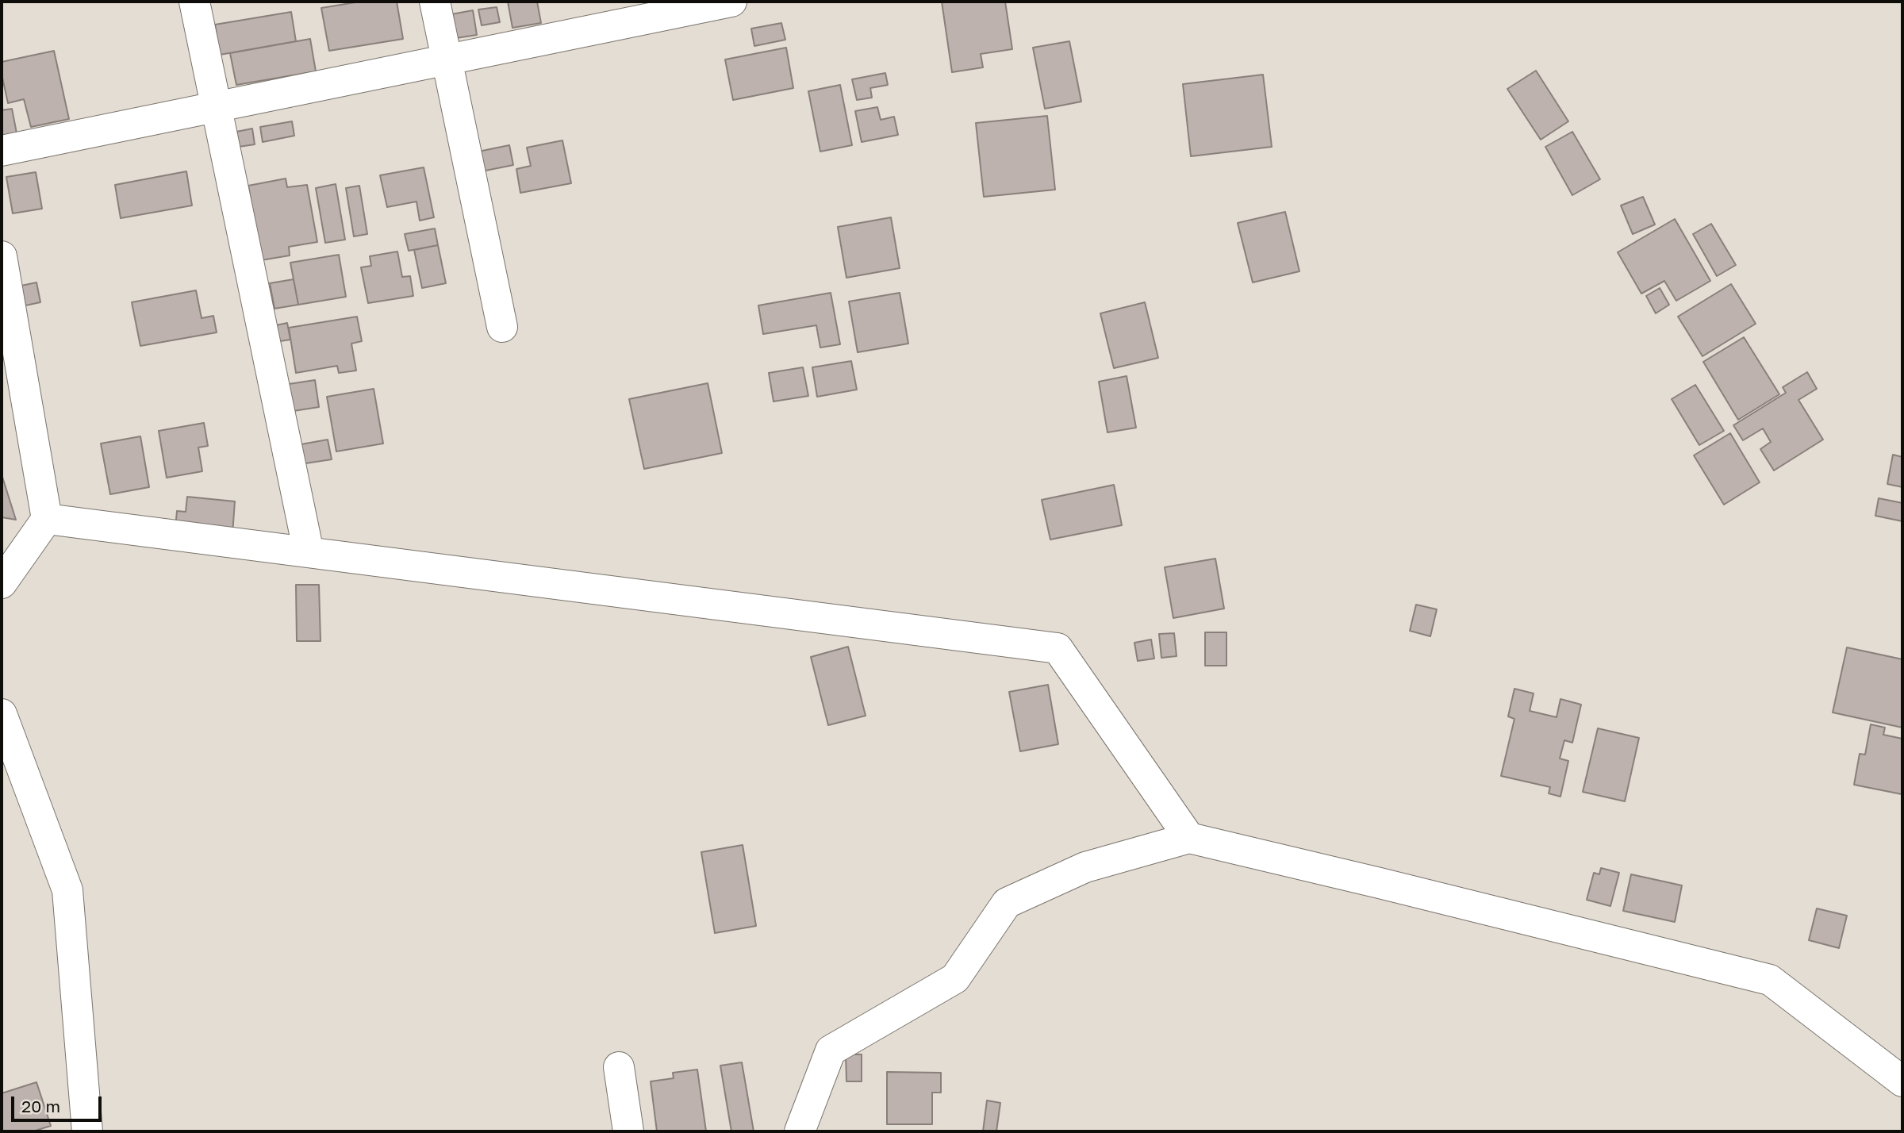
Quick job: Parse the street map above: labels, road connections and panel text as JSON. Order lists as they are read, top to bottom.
{
  "scale_bar": "20 m"
}
